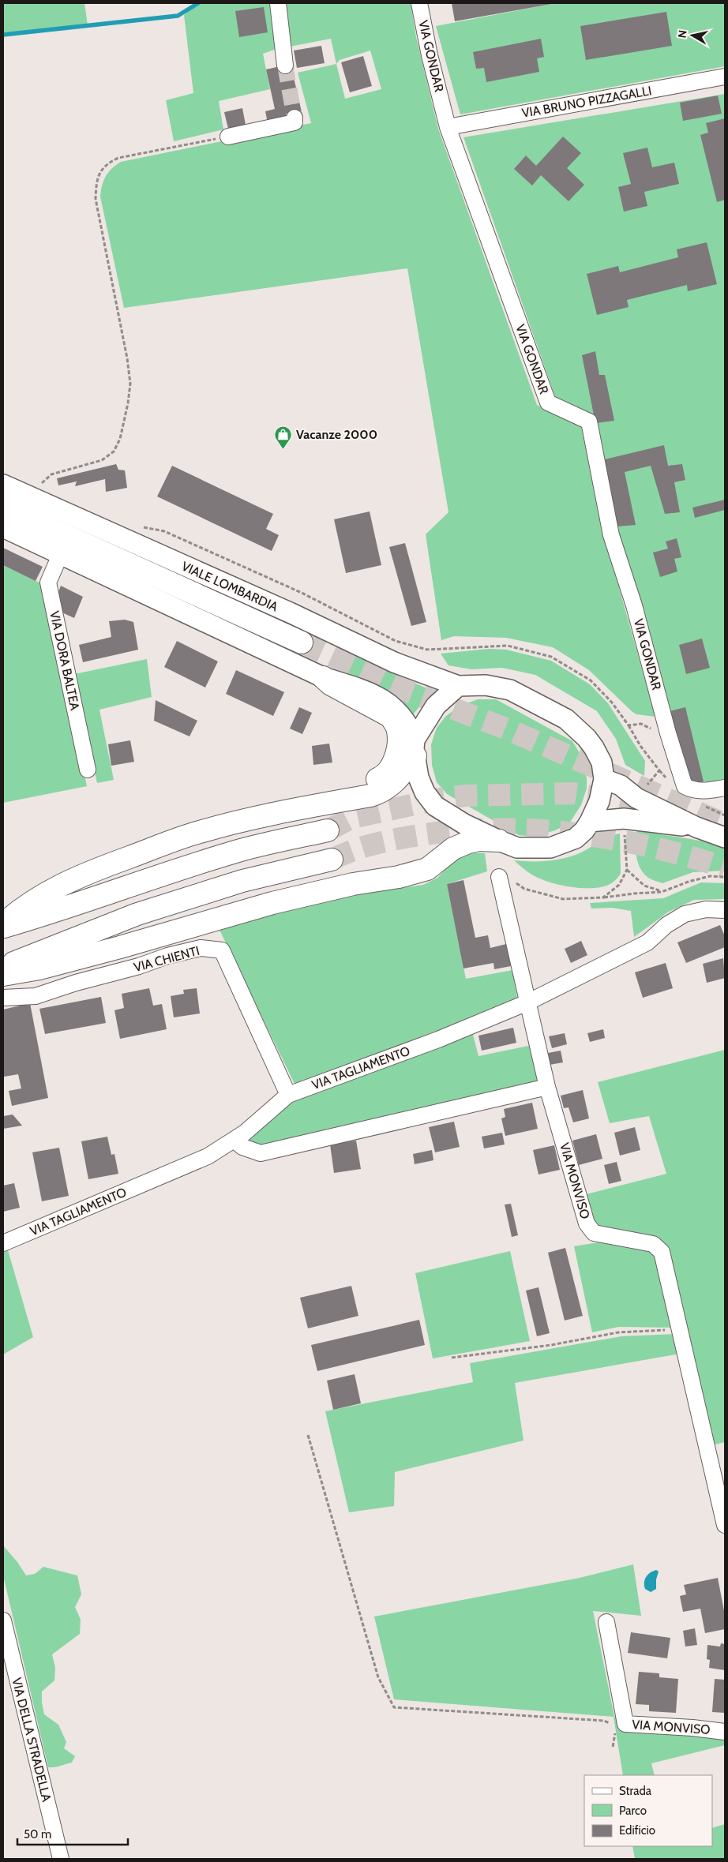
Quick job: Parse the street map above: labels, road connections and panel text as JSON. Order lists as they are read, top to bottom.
{
  "streets": {
    "main road": ["VIALE LOMBARDIA"],
    "street": [
      "VIA GONDAR",
      "VIA BRUNO PIZZAGALLI",
      "VIA DORA BALTEA",
      "VIA CHIENTI",
      "VIA TAGLIAMENTO",
      "VIA MONVISO",
      "VIA DELLA STRADELLA"
    ]
  },
  "crossings": [
    ["VIA GONDAR", "VIA BRUNO PIZZAGALLI"],
    ["VIA CHIENTI", "VIA TAGLIAMENTO"],
    ["VIA TAGLIAMENTO", "VIA MONVISO"]
  ],
  "places": {
    "shop": ["Vacanze 2000"]
  },
  "legend": ["Strada", "Parco", "Edificio"],
  "scale_bar": "50 m",
  "north": "left"
}
